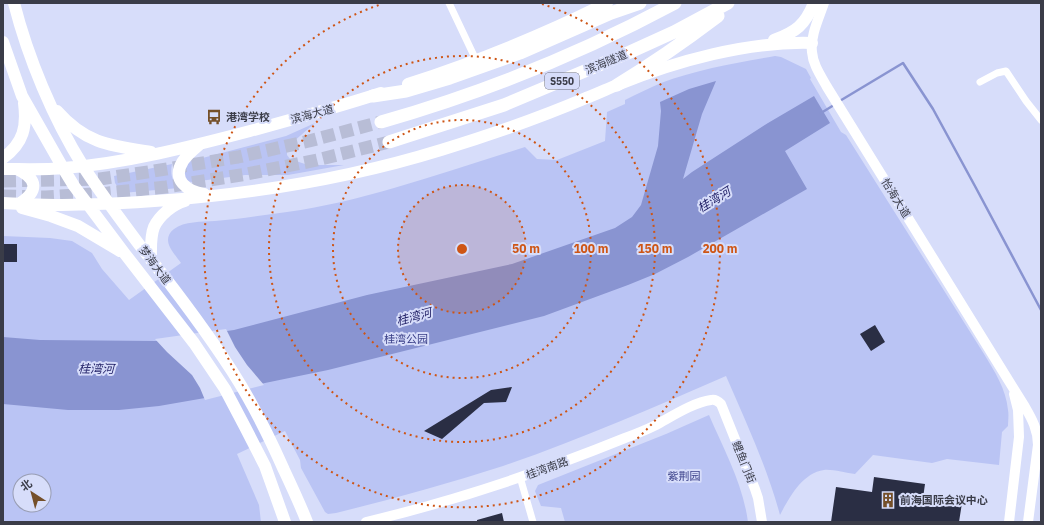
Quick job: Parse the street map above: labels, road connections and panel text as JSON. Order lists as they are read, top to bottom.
{
  "streets": {
    "highway": ["滨海隧道", "S550"],
    "main road": ["滨海大道", "梦海大道"],
    "street": ["怡海大道", "鲤鱼门街", "桂湾南路"]
  },
  "crossings": [
    ["滨海大道", "梦海大道"],
    ["鲤鱼门街", "桂湾南路"]
  ],
  "water": ["桂湾河"],
  "parks": ["桂湾公园", "紫荆园"],
  "places": {
    "bus stop": ["港湾学校"],
    "building": ["前海国际会议中心"]
  },
  "north": "top left",
  "rings": [
    "50 m",
    "100 m",
    "150 m",
    "200 m"
  ]
}
